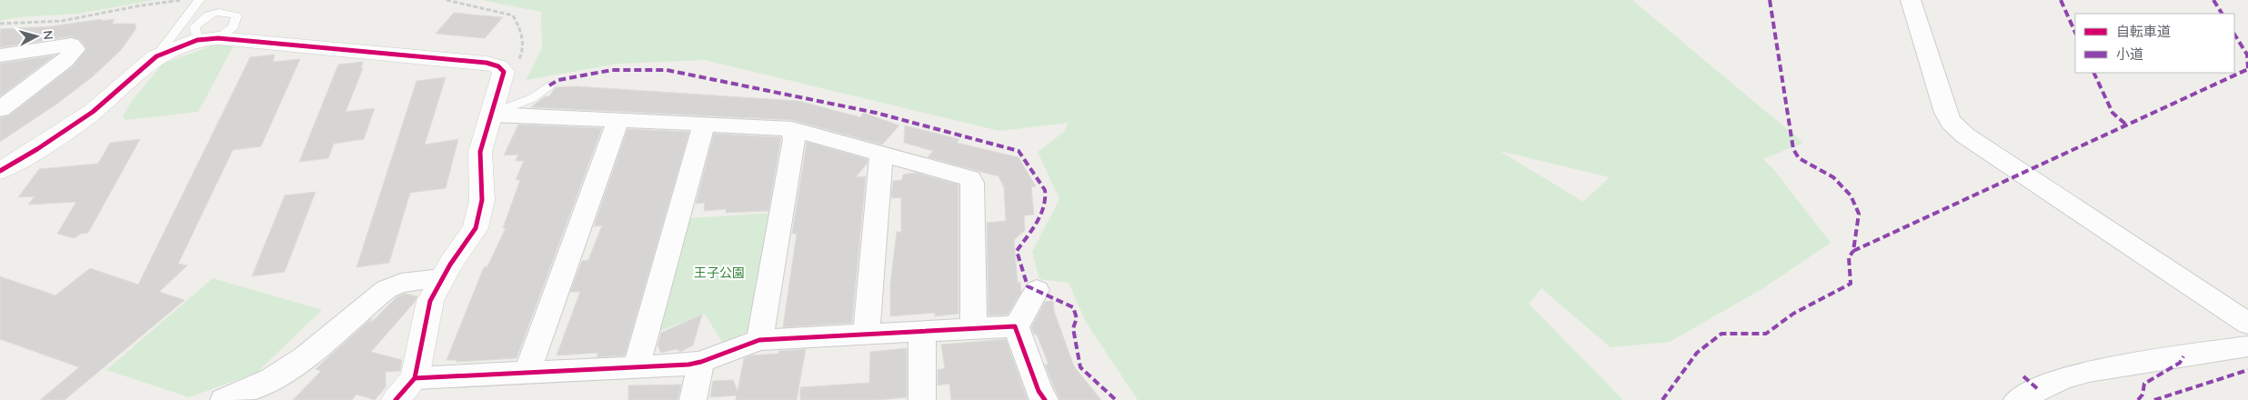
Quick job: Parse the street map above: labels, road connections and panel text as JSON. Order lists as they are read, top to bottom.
{
  "parks": ["王子公園"],
  "legend": ["自転車道", "小道"],
  "north": "right"
}
